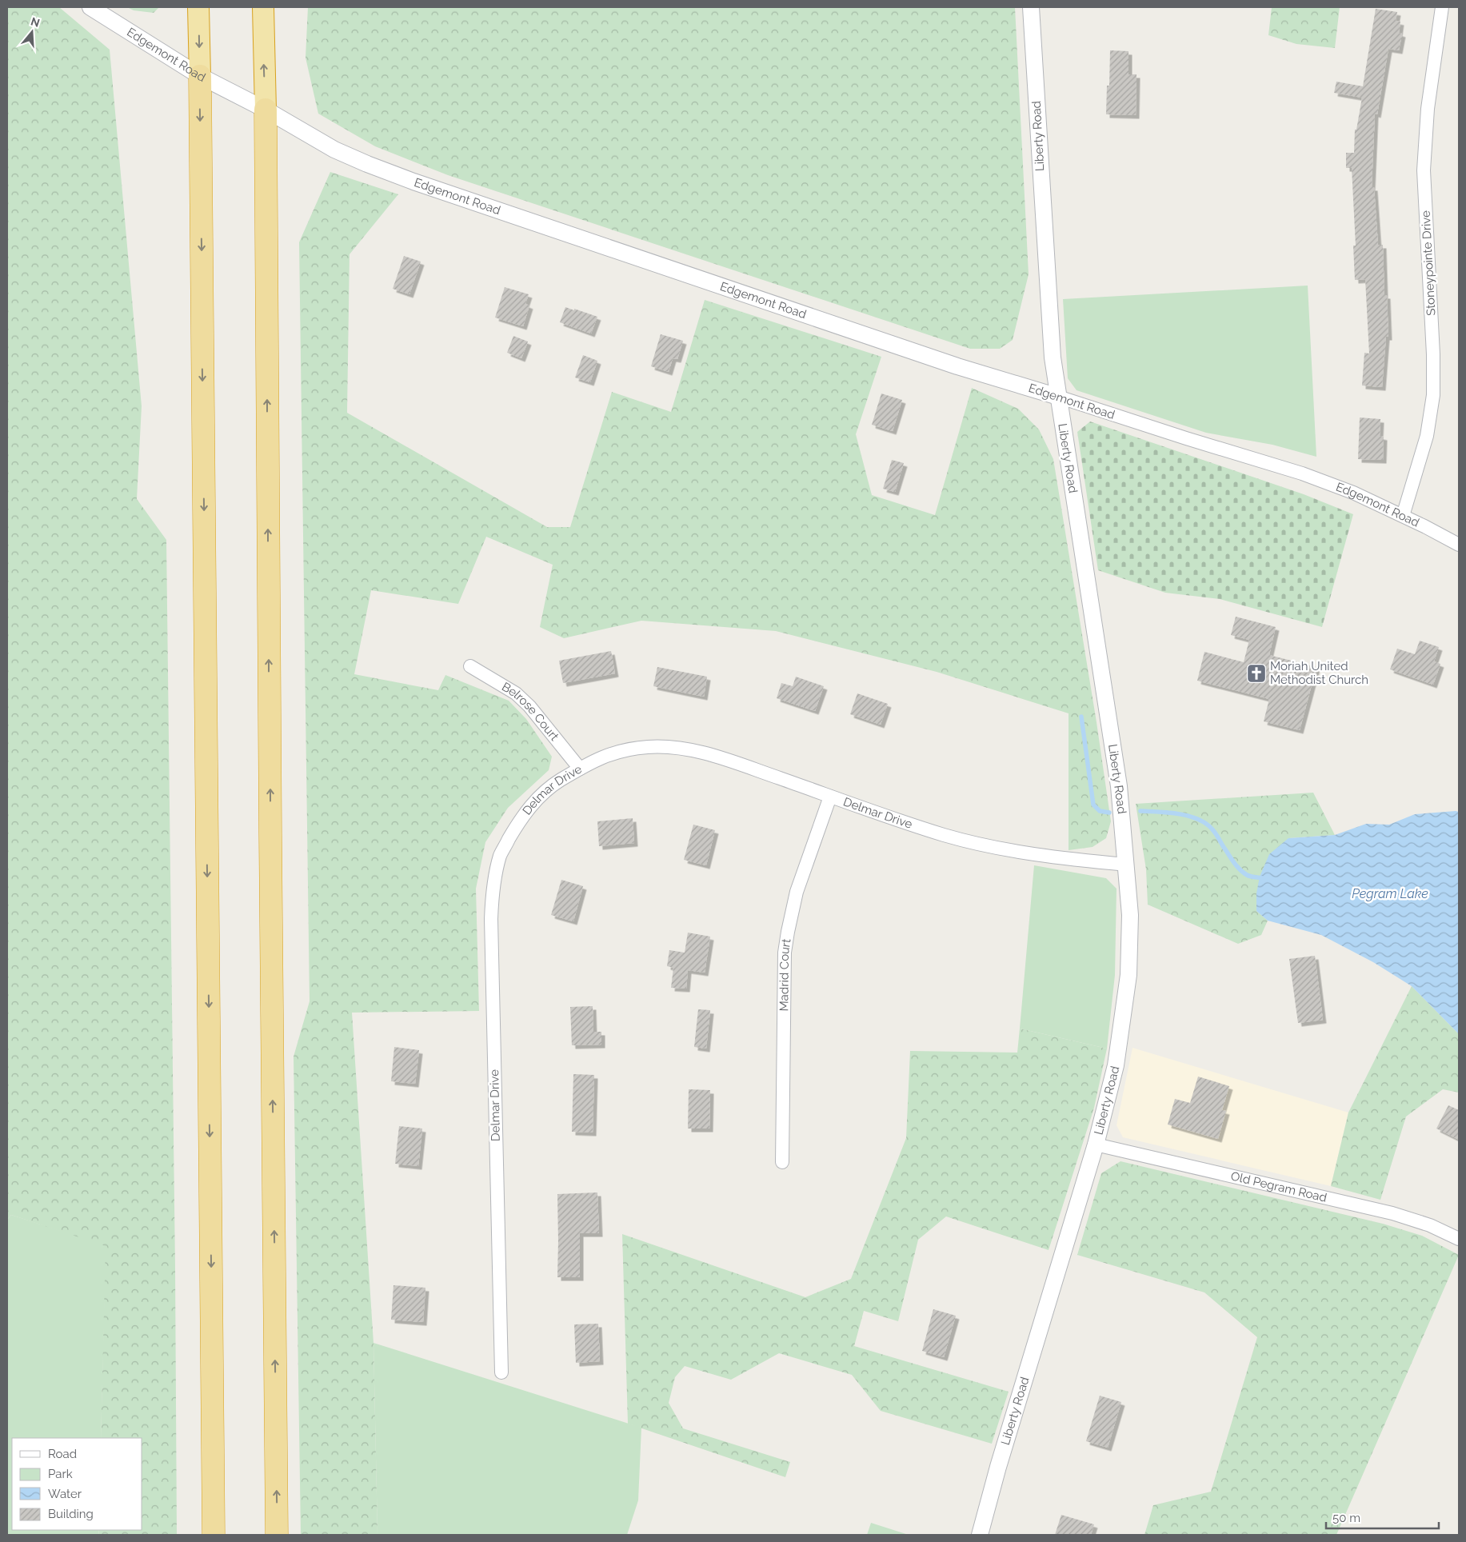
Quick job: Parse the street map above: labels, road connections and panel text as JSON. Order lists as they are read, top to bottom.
{
  "streets": {
    "street": [
      "Edgemont Road",
      "Liberty Road",
      "Stoneypointe Drive",
      "Belrose Court",
      "Delmar Drive",
      "Madrid Court",
      "Old Pegram Road"
    ]
  },
  "crossings": [
    ["Edgemont Road", "Liberty Road"],
    ["Edgemont Road", "Stoneypointe Drive"],
    ["Liberty Road", "Delmar Drive"],
    ["Liberty Road", "Old Pegram Road"],
    ["Belrose Court", "Delmar Drive"],
    ["Delmar Drive", "Madrid Court"]
  ],
  "water": ["Pegram Lake"],
  "places": {
    "church": ["Moriah United Methodist Church"]
  },
  "legend": [
    "Road",
    "Park",
    "Water",
    "Building"
  ],
  "scale_bar": "50 m",
  "north": "top"
}
